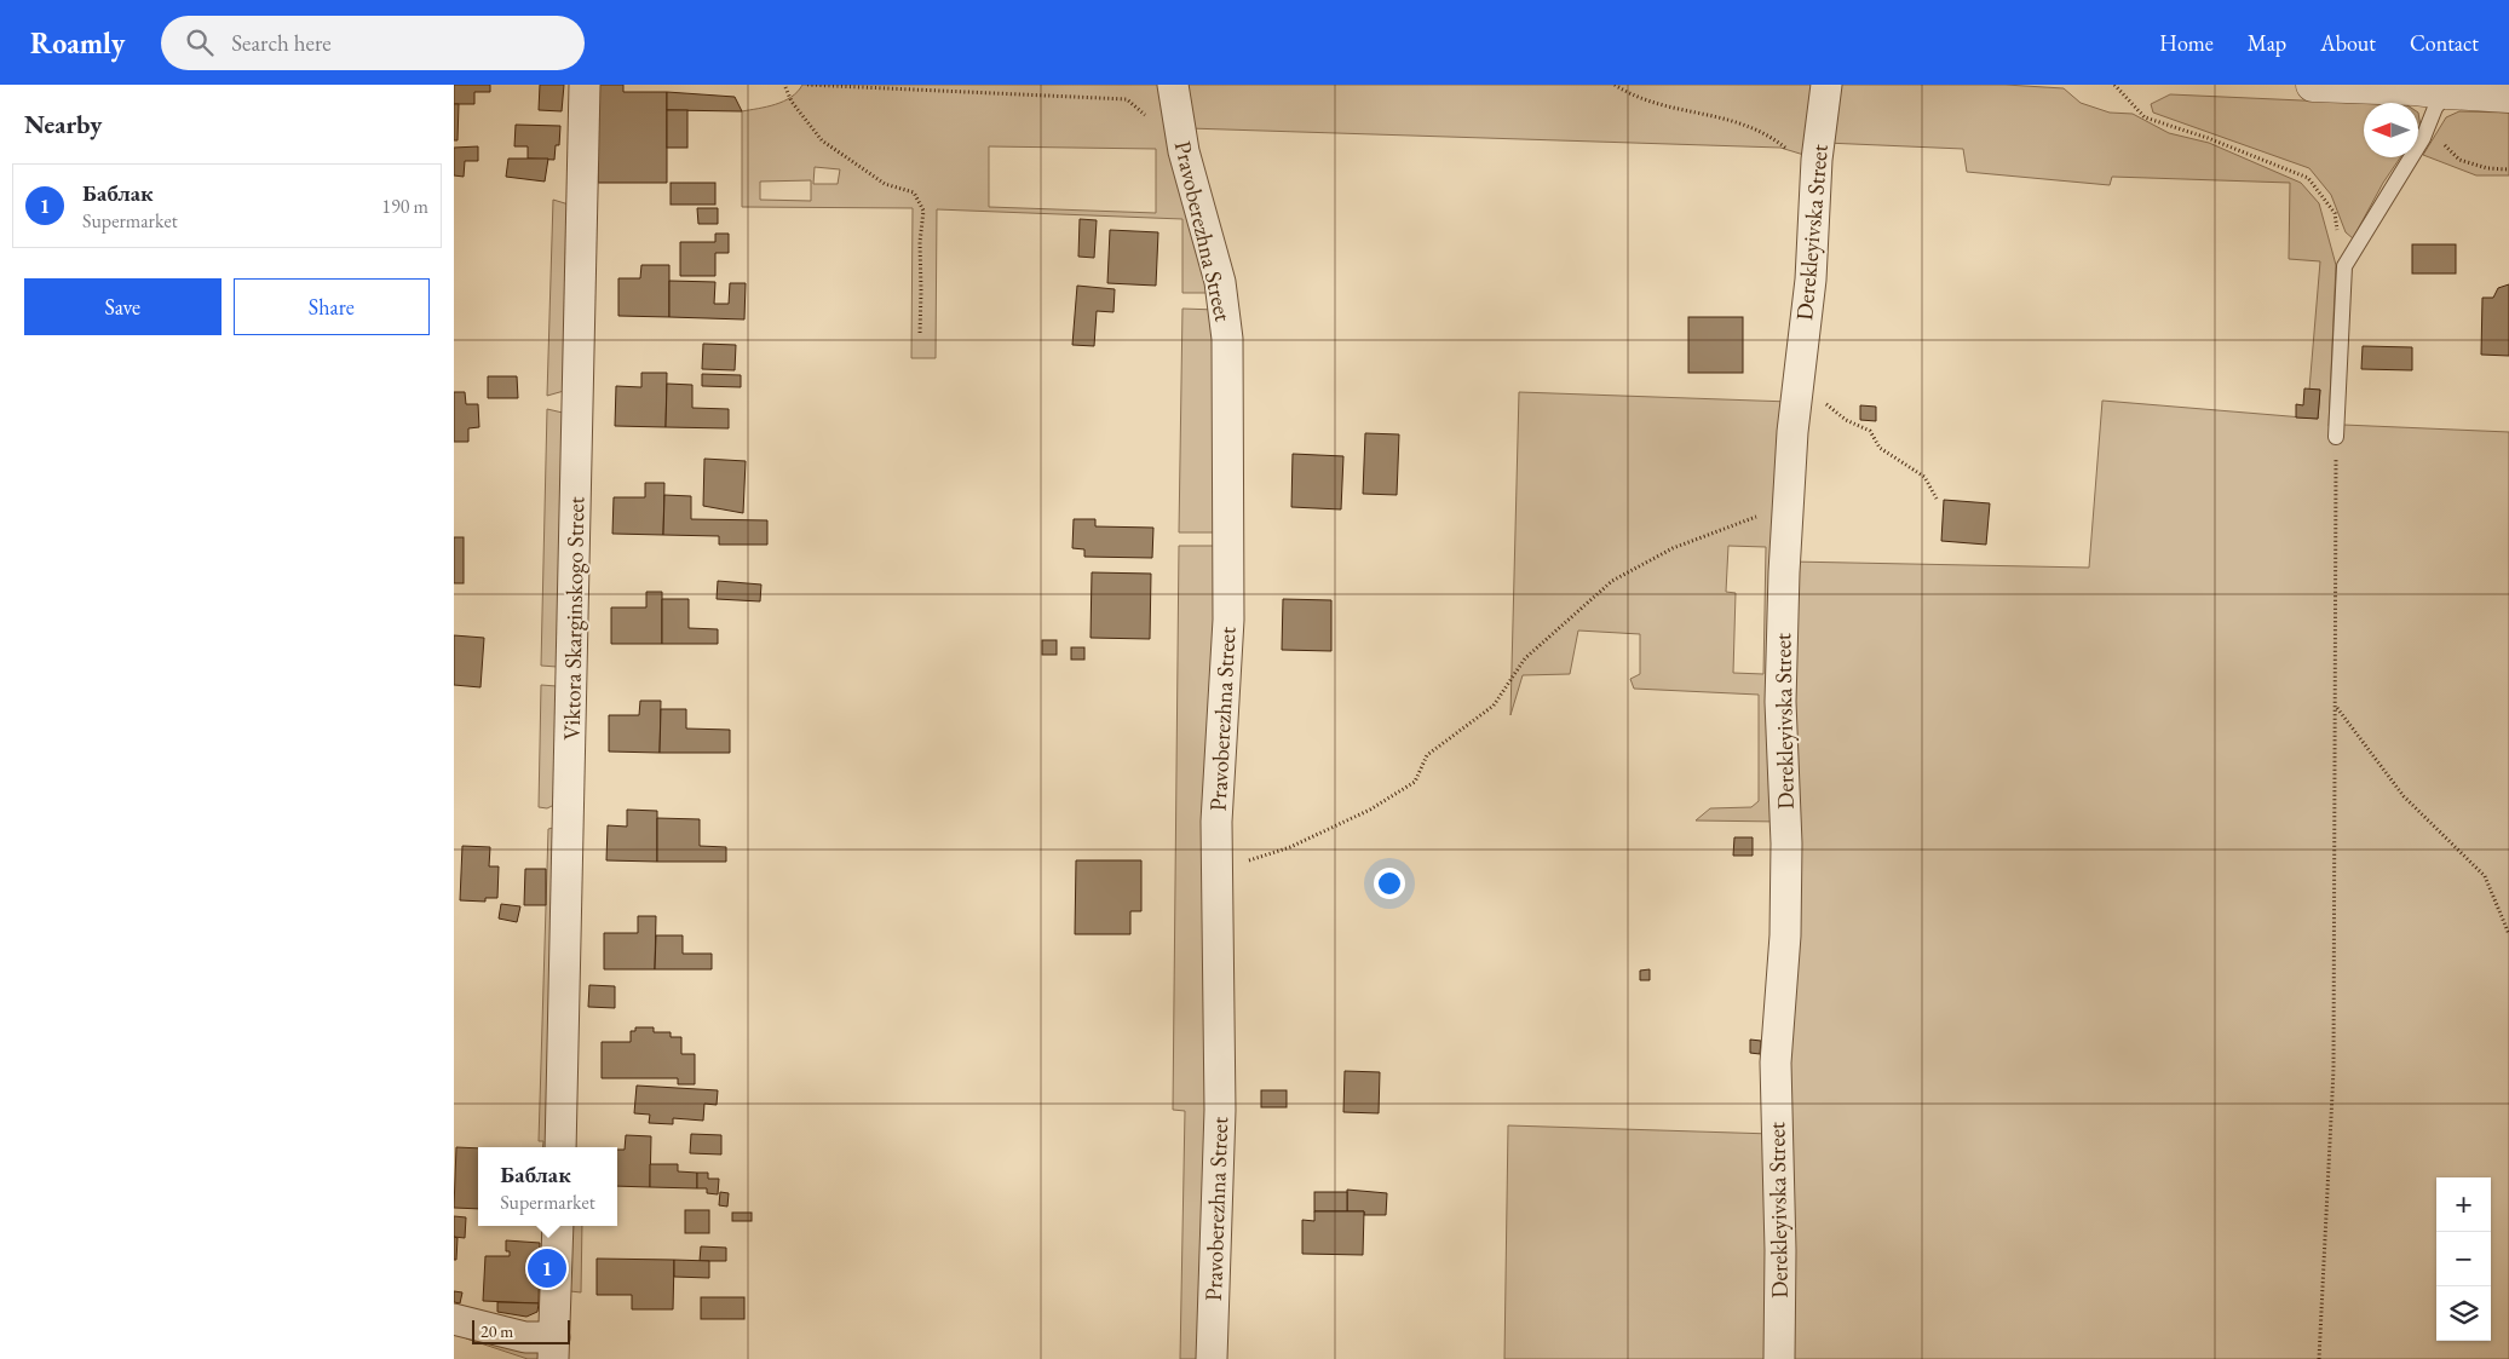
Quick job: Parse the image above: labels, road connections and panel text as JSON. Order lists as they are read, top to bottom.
{
  "streets": {
    "street": ["Pravoberezhna Street", "Derekleyivska Street", "Viktora Skarginskogo Street"]
  },
  "scale_bar": "20 m",
  "north": "left",
  "page": {
    "header": "Roamly",
    "search": "Search here",
    "nav": [
      "Home",
      "Map",
      "About",
      "Contact"
    ],
    "heading": "Nearby",
    "list": [
      {
        "mark": "1",
        "name": "Баблак",
        "note": "Supermarket",
        "value": "190 m"
      }
    ],
    "buttons": ["Save", "Share"],
    "popup": ["Баблак", "Supermarket"],
    "map_buttons": ["+", "−"],
    "pins": "1",
    "scale": "20 m"
  }
}
